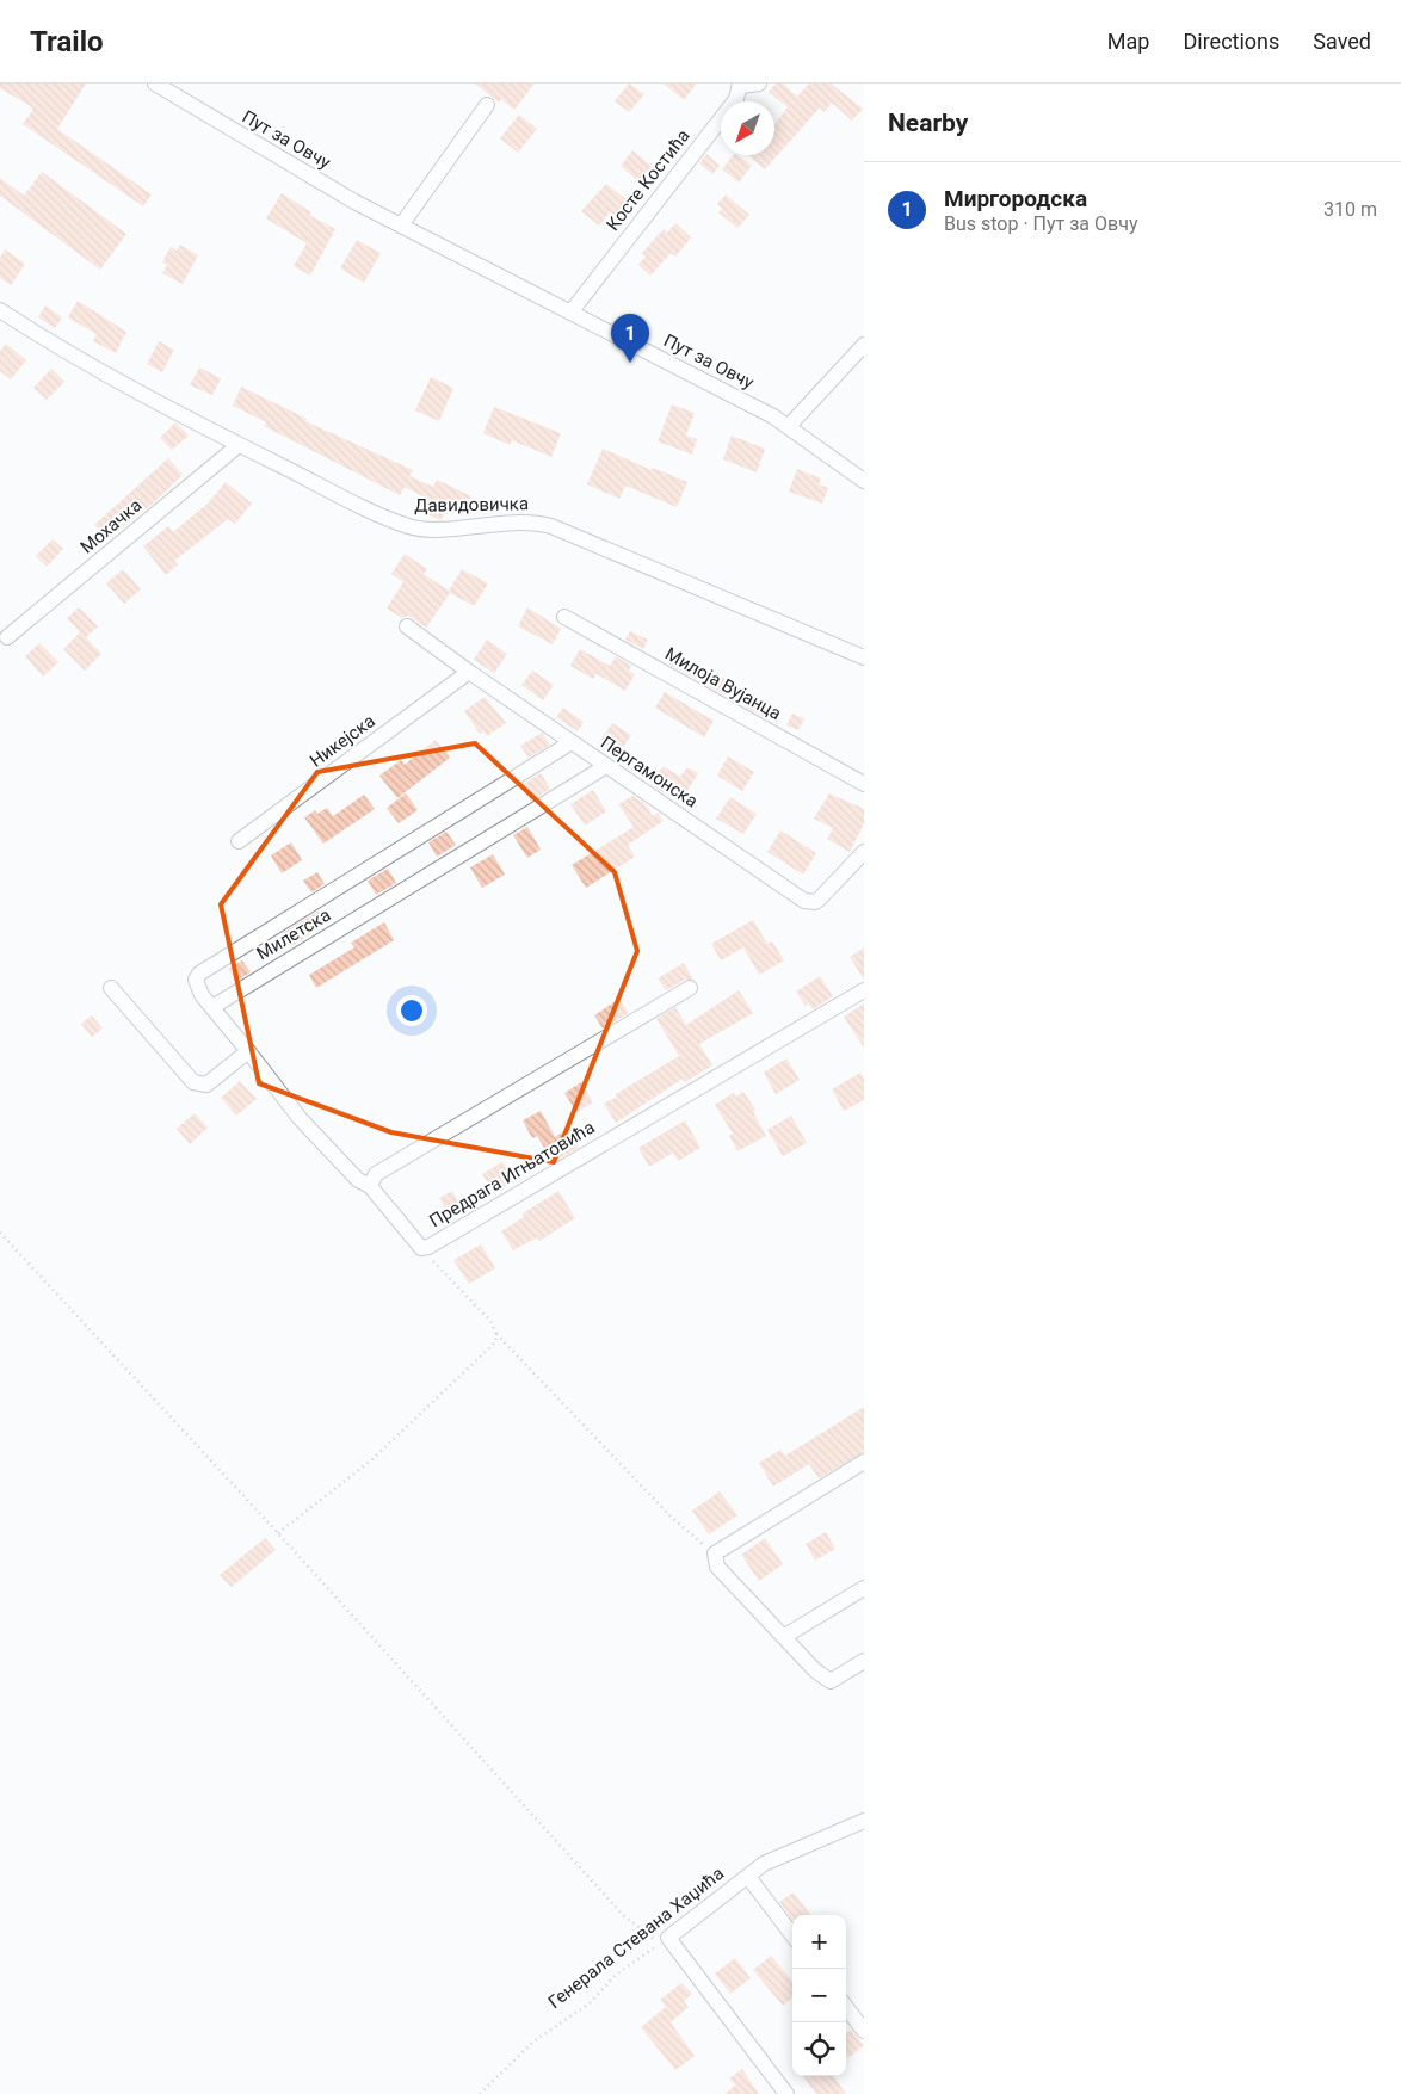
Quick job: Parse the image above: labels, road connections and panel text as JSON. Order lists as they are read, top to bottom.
{
  "streets": {
    "street": [
      "Пут за Овчу",
      "Косте Костића",
      "Давидовичка",
      "Мохачка",
      "Милоја Вујанца",
      "Никејска",
      "Пергамонска",
      "Милетска",
      "Предрага Игњатовића",
      "Генерала Стевана Хаџића"
    ]
  },
  "crossings": [
    ["Пут за Овчу", "Косте Костића"],
    ["Давидовичка", "Мохачка"],
    ["Никејска", "Пергамонска"],
    ["Пергамонска", "Милетска"]
  ],
  "north": "bottom left",
  "page": {
    "header": "Trailo",
    "nav": ["Map", "Directions", "Saved"],
    "heading": "Nearby",
    "list": [
      {
        "mark": "1",
        "name": "Миргородска",
        "note": "Bus stop · Пут за Овчу",
        "value": "310 m"
      }
    ],
    "pins": "1",
    "map_buttons": ["+", "−"]
  }
}
